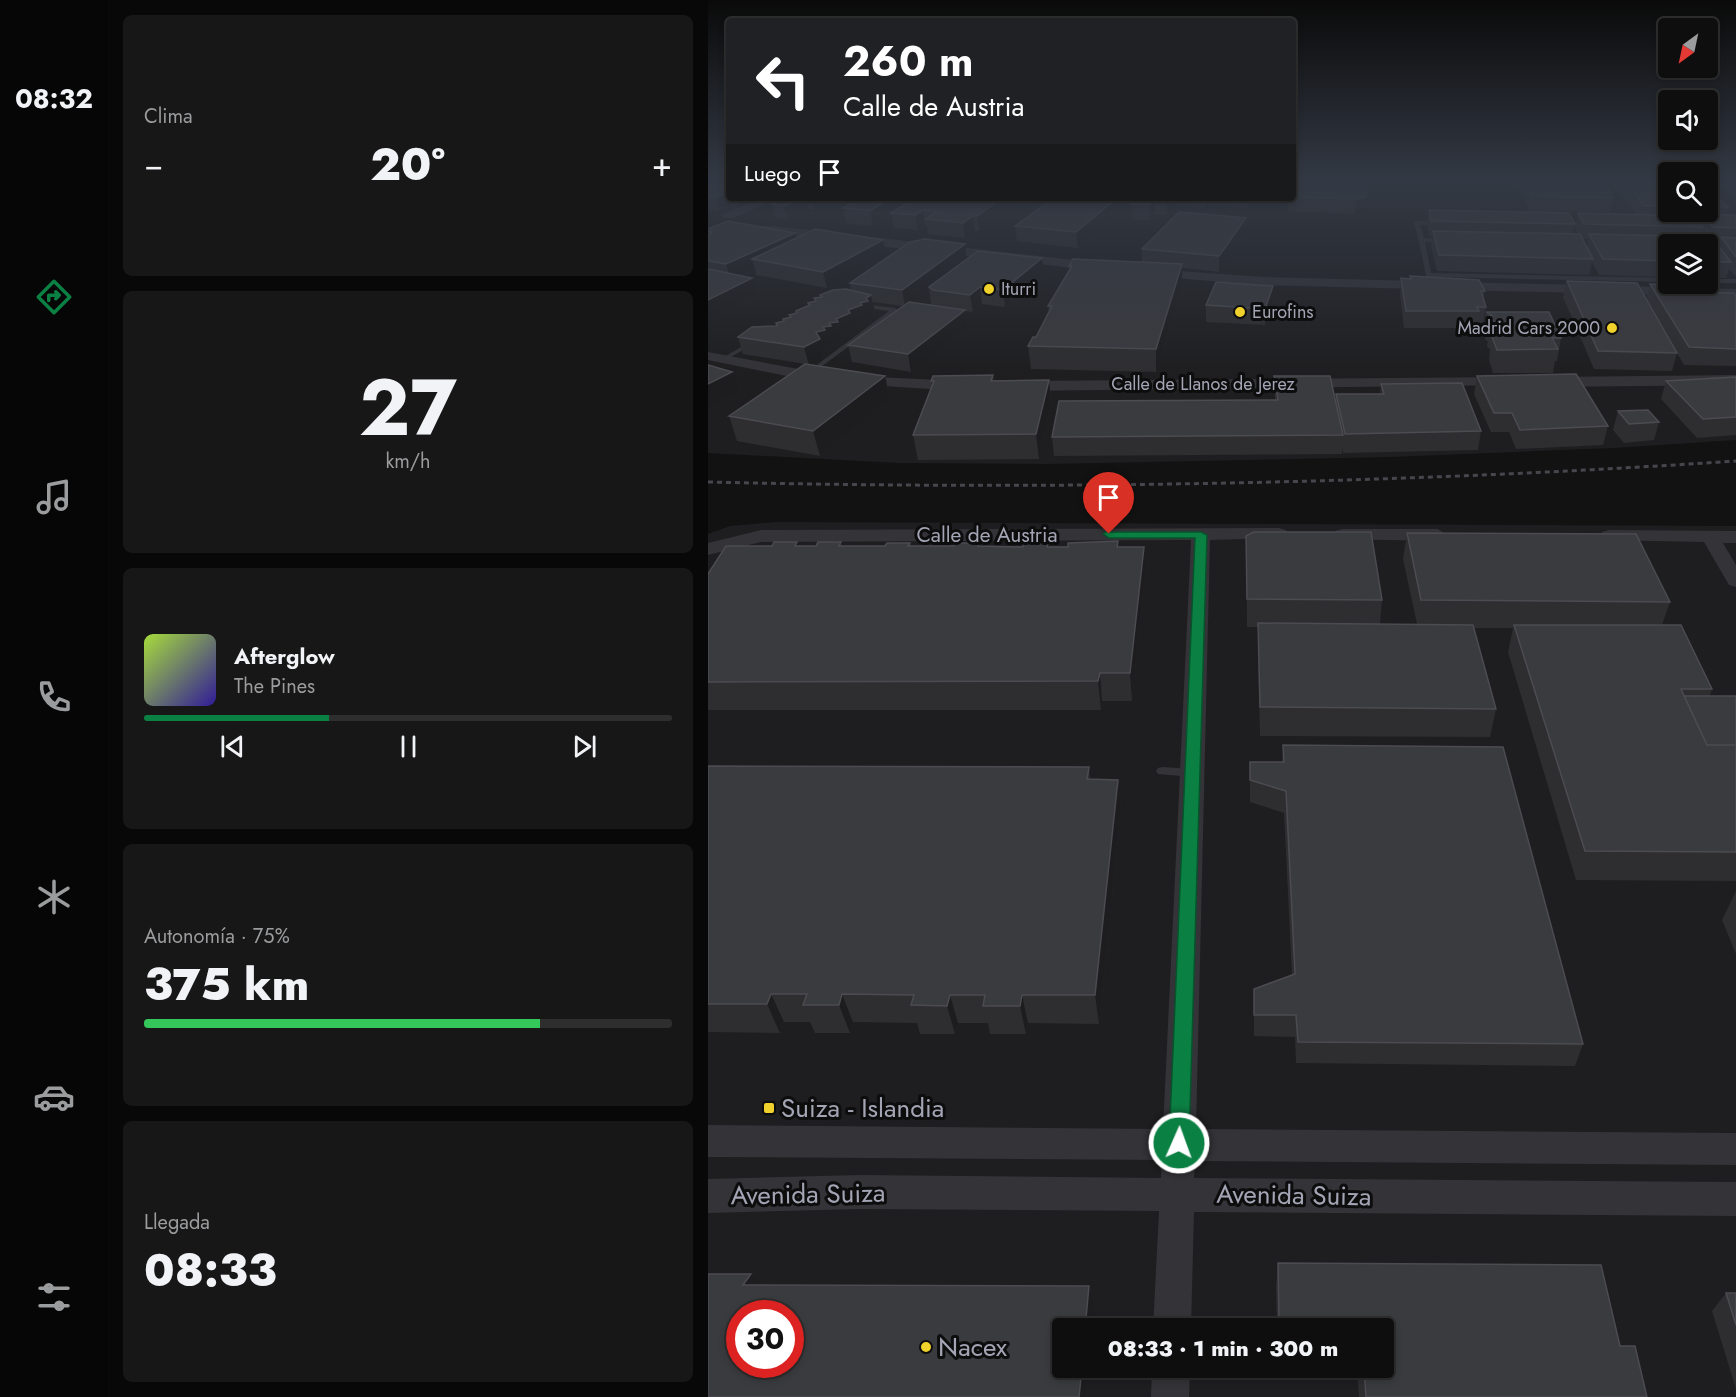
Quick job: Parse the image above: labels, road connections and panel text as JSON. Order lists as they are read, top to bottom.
{
  "streets": {
    "street": ["Calle de Llanos de Jerez", "Calle de Austria", "Avenida Suiza"]
  },
  "places": {
    "other": [
      "Iturri",
      "Eurofins",
      "Madrid Cars 2000",
      "Nacex"
    ],
    "transit": ["Suiza - Islandia"]
  },
  "north": "bottom left",
  "page": {
    "tabs": "08:32",
    "tile": [
      "Clima",
      ["27", "km/h"],
      ["Autonomía · 75%", "375 km"],
      ["Llegada", "08:33"]
    ],
    "turn": ["260 m", "Calle de Austria"],
    "heat": ["−", "20°", "+"],
    "then": "Luego",
    "song": ["Afterglow", "The Pines"],
    "limit": "30",
    "trip": "08:33 · 1 min · 300 m"
  }
}
